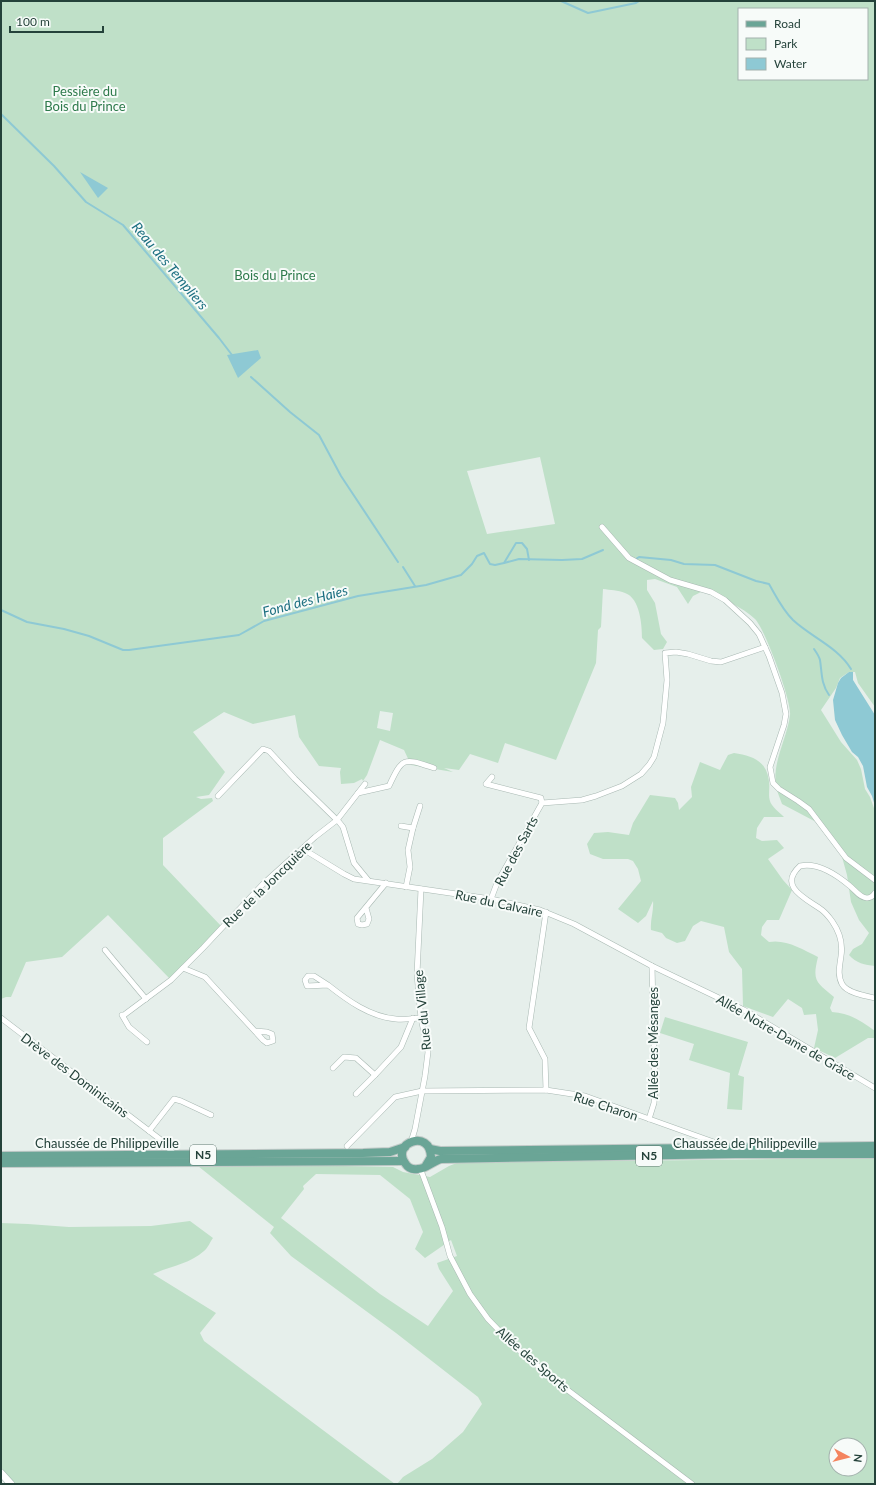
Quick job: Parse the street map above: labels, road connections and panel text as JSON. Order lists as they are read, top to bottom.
{
  "streets": {
    "main road": ["Chaussée de Philippeville", "N5"],
    "street": [
      "Rue des Sarts",
      "Rue de la Joncquière",
      "Rue du Calvaire",
      "Rue du Village",
      "Allée Notre-Dame de Grâce",
      "Allée des Mésanges",
      "Drève des Dominicains",
      "Rue Charon",
      "Allée des Sports"
    ]
  },
  "crossings": [
    ["Rue des Sarts", "Rue du Calvaire"],
    ["Rue de la Joncquière", "Rue du Calvaire"],
    ["Rue du Calvaire", "Rue du Village"],
    ["Rue du Calvaire", "Allée Notre-Dame de Grâce"],
    ["Rue du Calvaire", "Allée des Mésanges"],
    ["Rue du Village", "Rue Charon"],
    ["Rue du Village", "Chaussée de Philippeville"],
    ["Rue du Village", "N5"],
    ["Rue du Village", "Allée des Sports"],
    ["Allée Notre-Dame de Grâce", "Allée des Mésanges"],
    ["Allée des Mésanges", "Rue Charon"],
    ["Drève des Dominicains", "Chaussée de Philippeville"],
    ["Rue Charon", "Chaussée de Philippeville"],
    ["Chaussée de Philippeville", "N5"],
    ["Chaussée de Philippeville", "Allée des Sports"],
    ["N5", "Allée des Sports"]
  ],
  "water": ["Reau des Templiers", "Fond des Haies"],
  "parks": ["Pessière du Bois du Prince", "Bois du Prince"],
  "legend": ["Road", "Park", "Water"],
  "scale_bar": "100 m",
  "north": "right"
}
